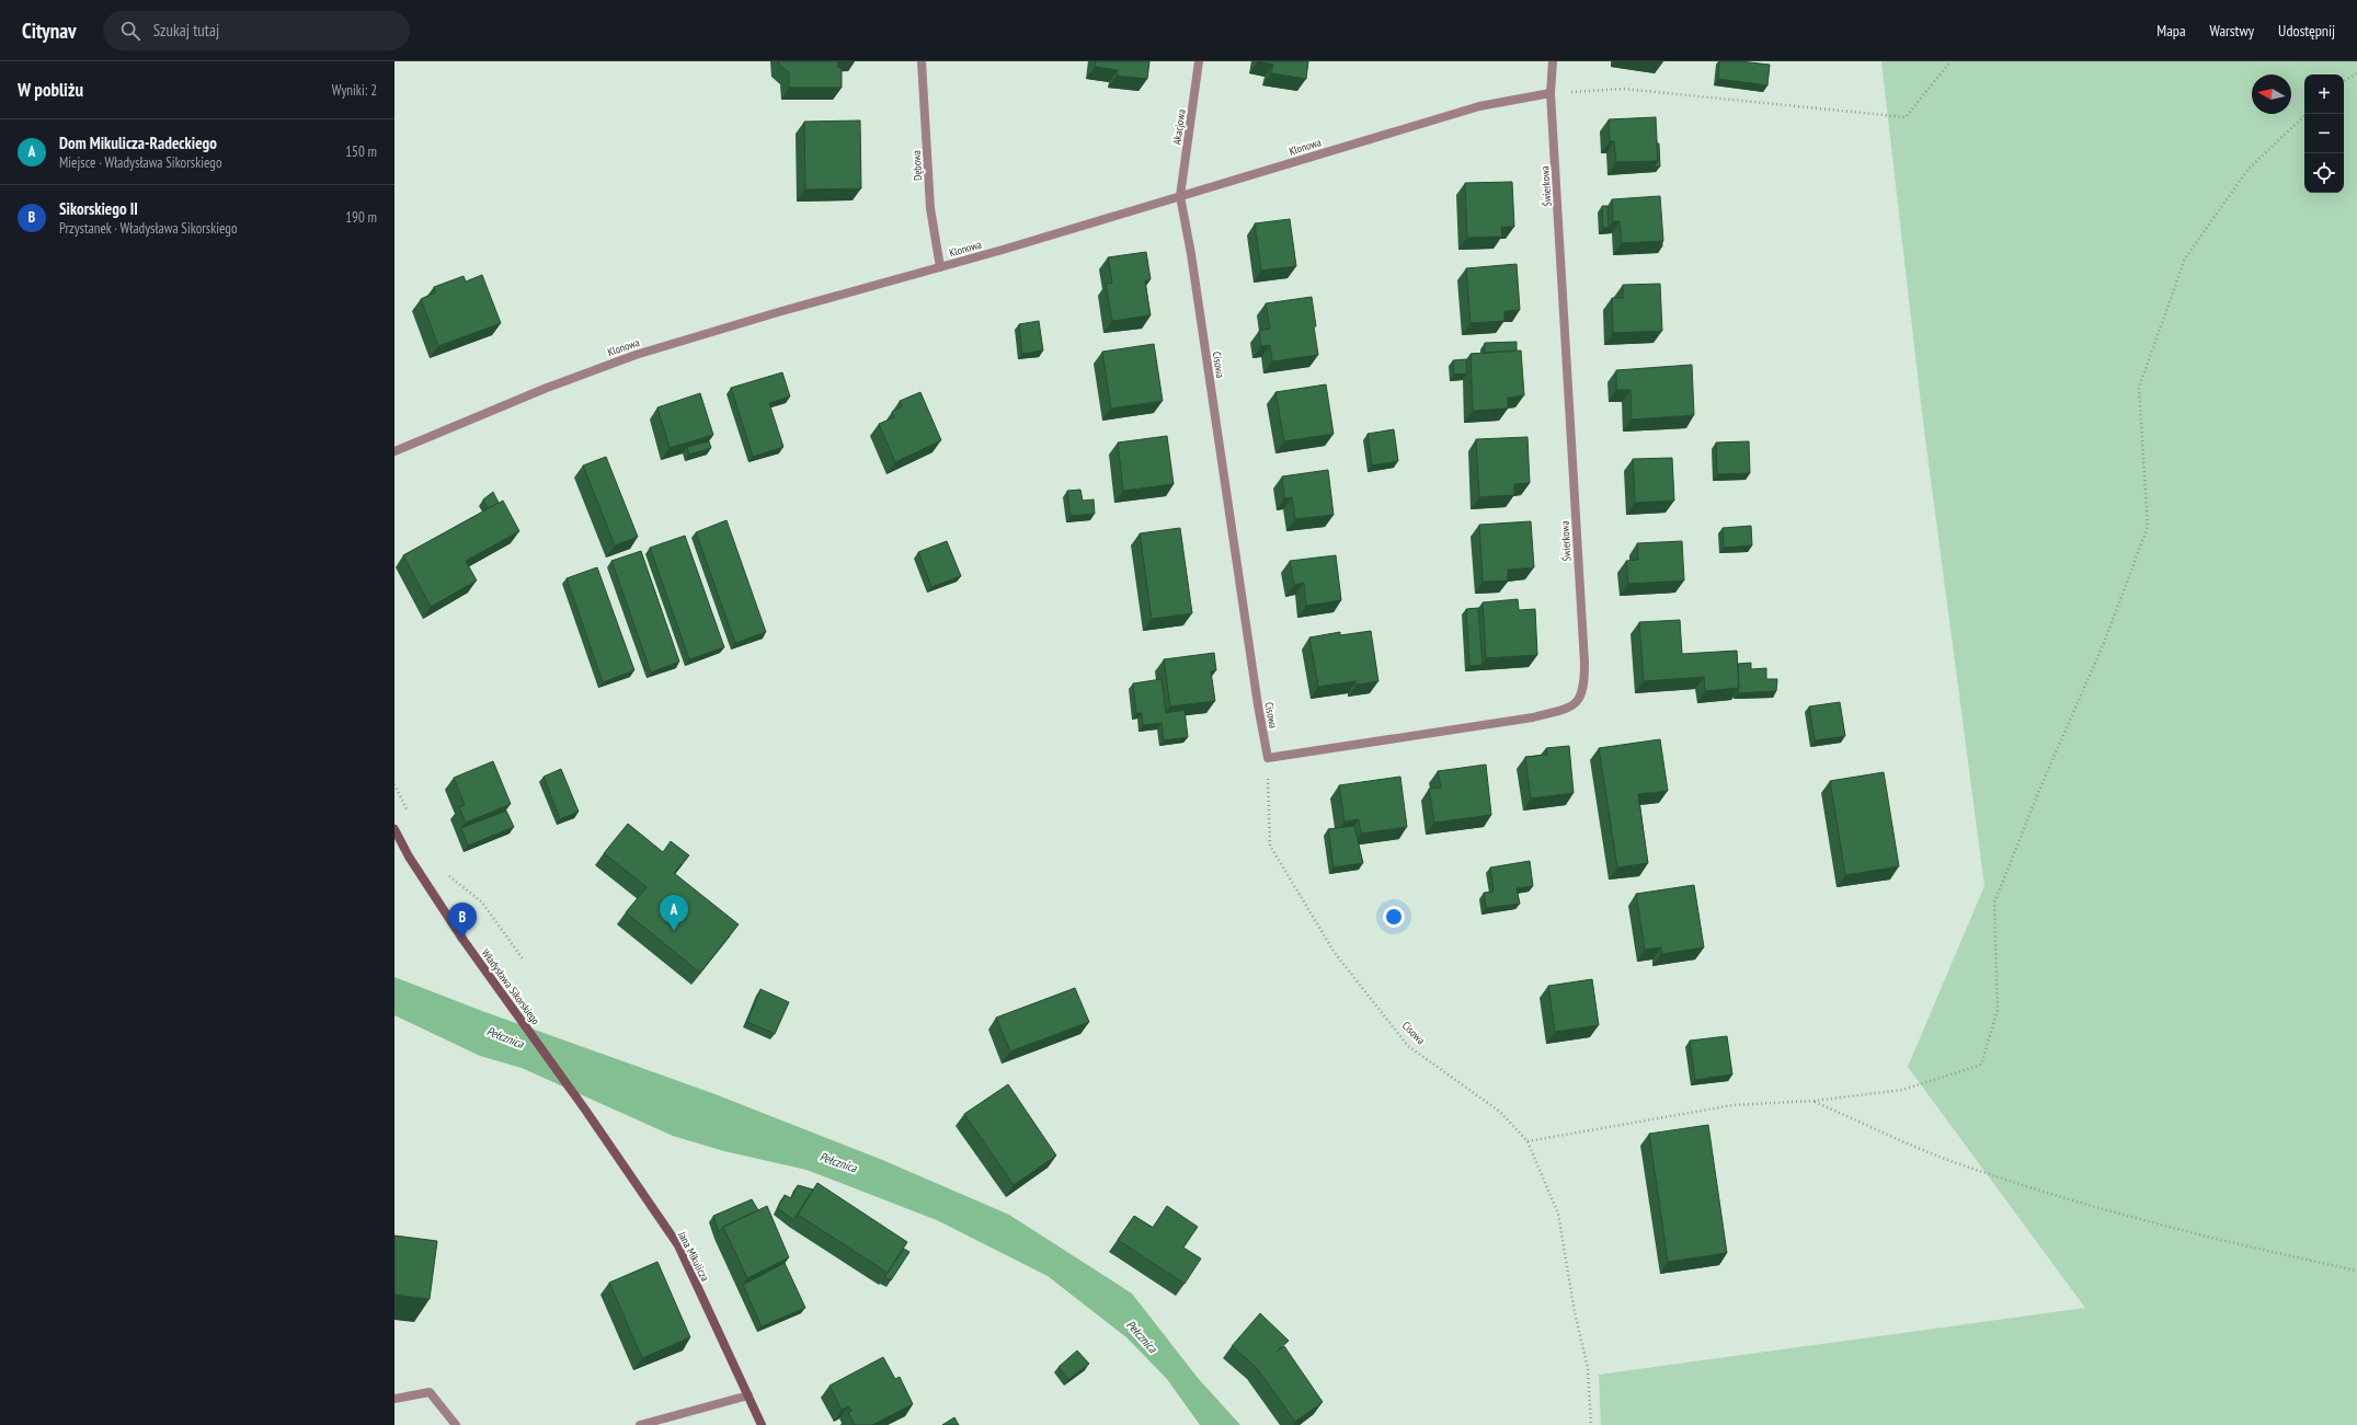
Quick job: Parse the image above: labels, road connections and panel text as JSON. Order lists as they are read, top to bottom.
{
  "streets": {
    "street": [
      "Akacjowa",
      "Klonowa",
      "Dębowa",
      "Świerkowa",
      "Cisowa",
      "Władysława Sikorskiego",
      "Jana Mikulicza"
    ]
  },
  "crossings": [
    ["Akacjowa", "Klonowa"],
    ["Akacjowa", "Cisowa"],
    ["Klonowa", "Dębowa"],
    ["Klonowa", "Świerkowa"],
    ["Klonowa", "Cisowa"],
    ["Świerkowa", "Cisowa"],
    ["Władysława Sikorskiego", "Jana Mikulicza"]
  ],
  "water": ["Pełcznica"],
  "north": "left",
  "page": {
    "header": "Citynav",
    "search": "Szukaj tutaj",
    "nav": ["Mapa", "Warstwy", "Udostępnij"],
    "heading": ["W pobliżu", "Wyniki: 2"],
    "map_buttons": ["+", "−"],
    "list": [
      {
        "mark": "A",
        "name": "Dom Mikulicza-Radeckiego",
        "note": "Miejsce · Władysława Sikorskiego",
        "value": "150 m"
      },
      {
        "mark": "B",
        "name": "Sikorskiego II",
        "note": "Przystanek · Władysława Sikorskiego",
        "value": "190 m"
      }
    ],
    "pins": ["A", "B"]
  }
}
